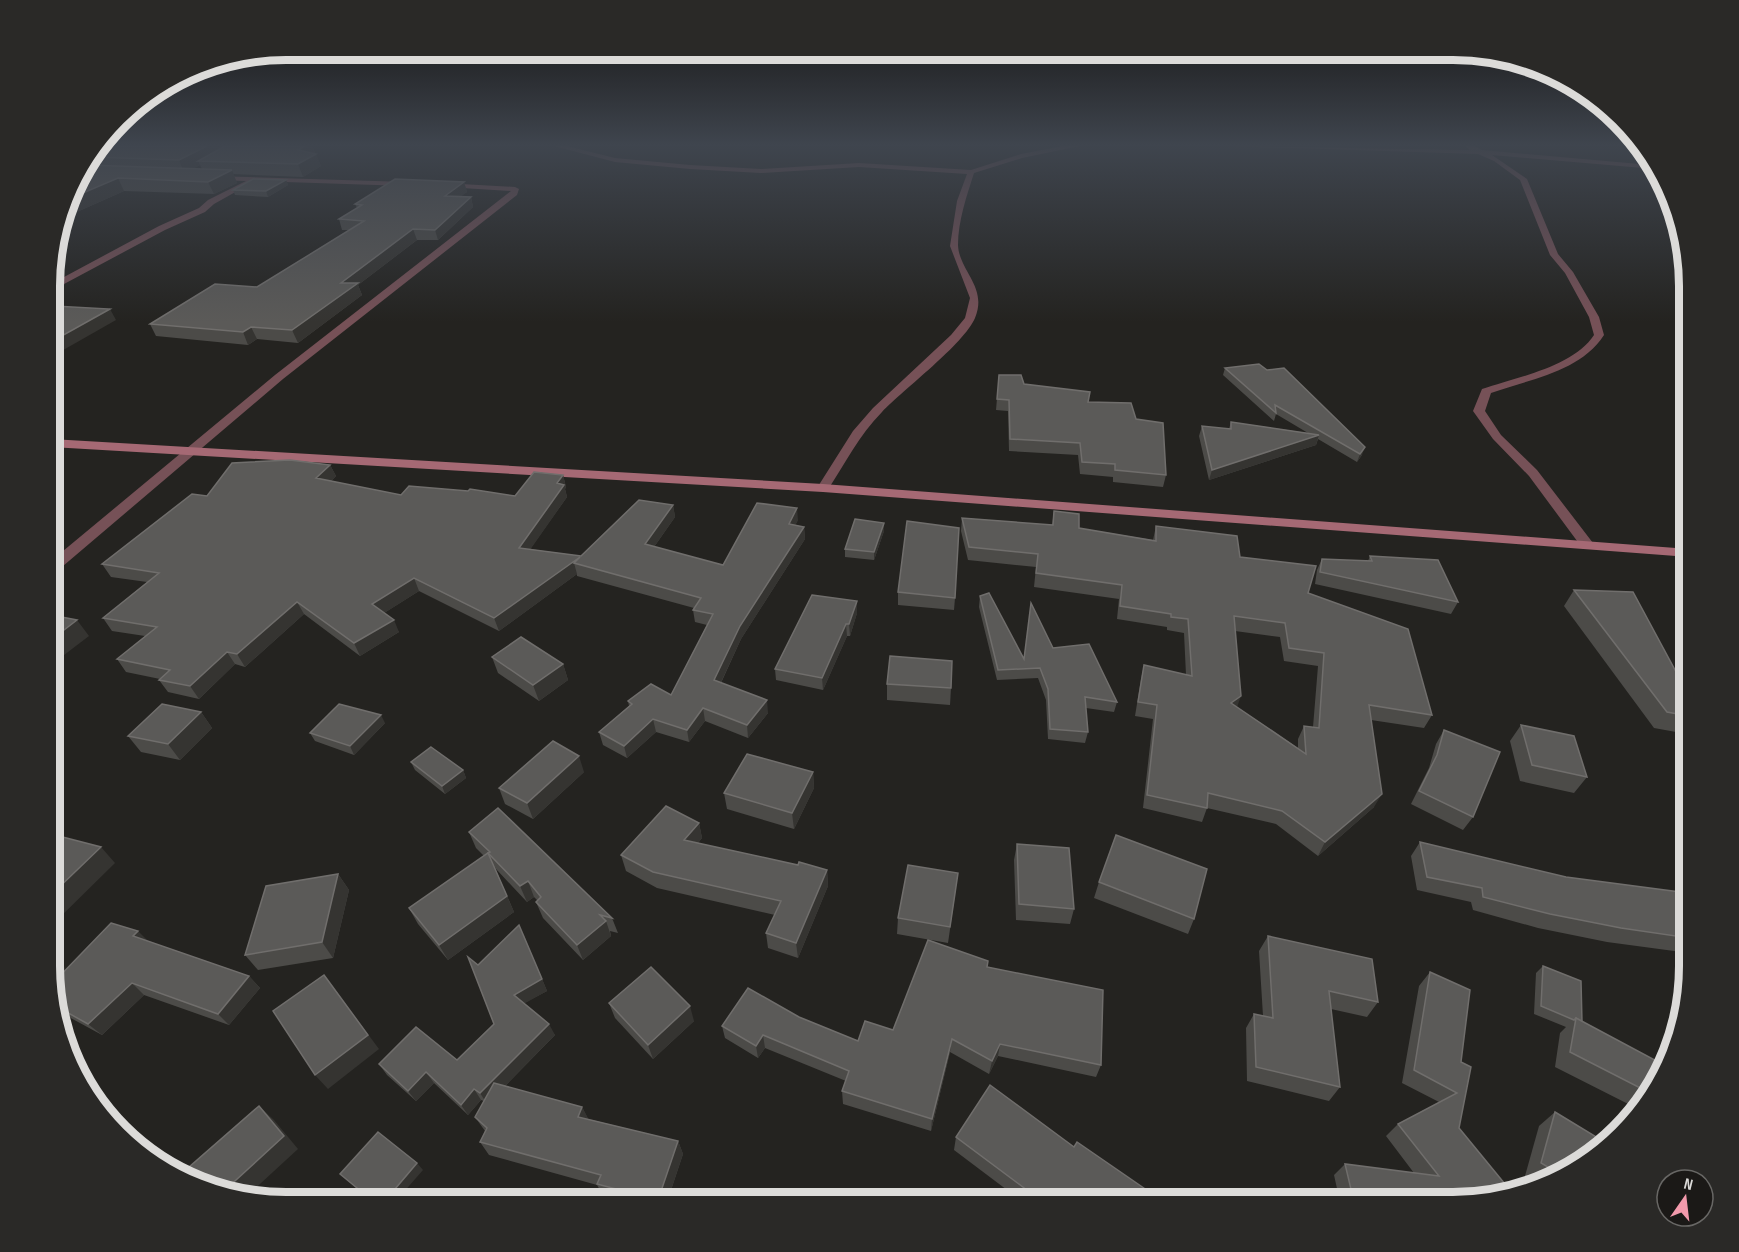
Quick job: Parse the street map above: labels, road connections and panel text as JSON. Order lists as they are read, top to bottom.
{
  "north": "top"
}
